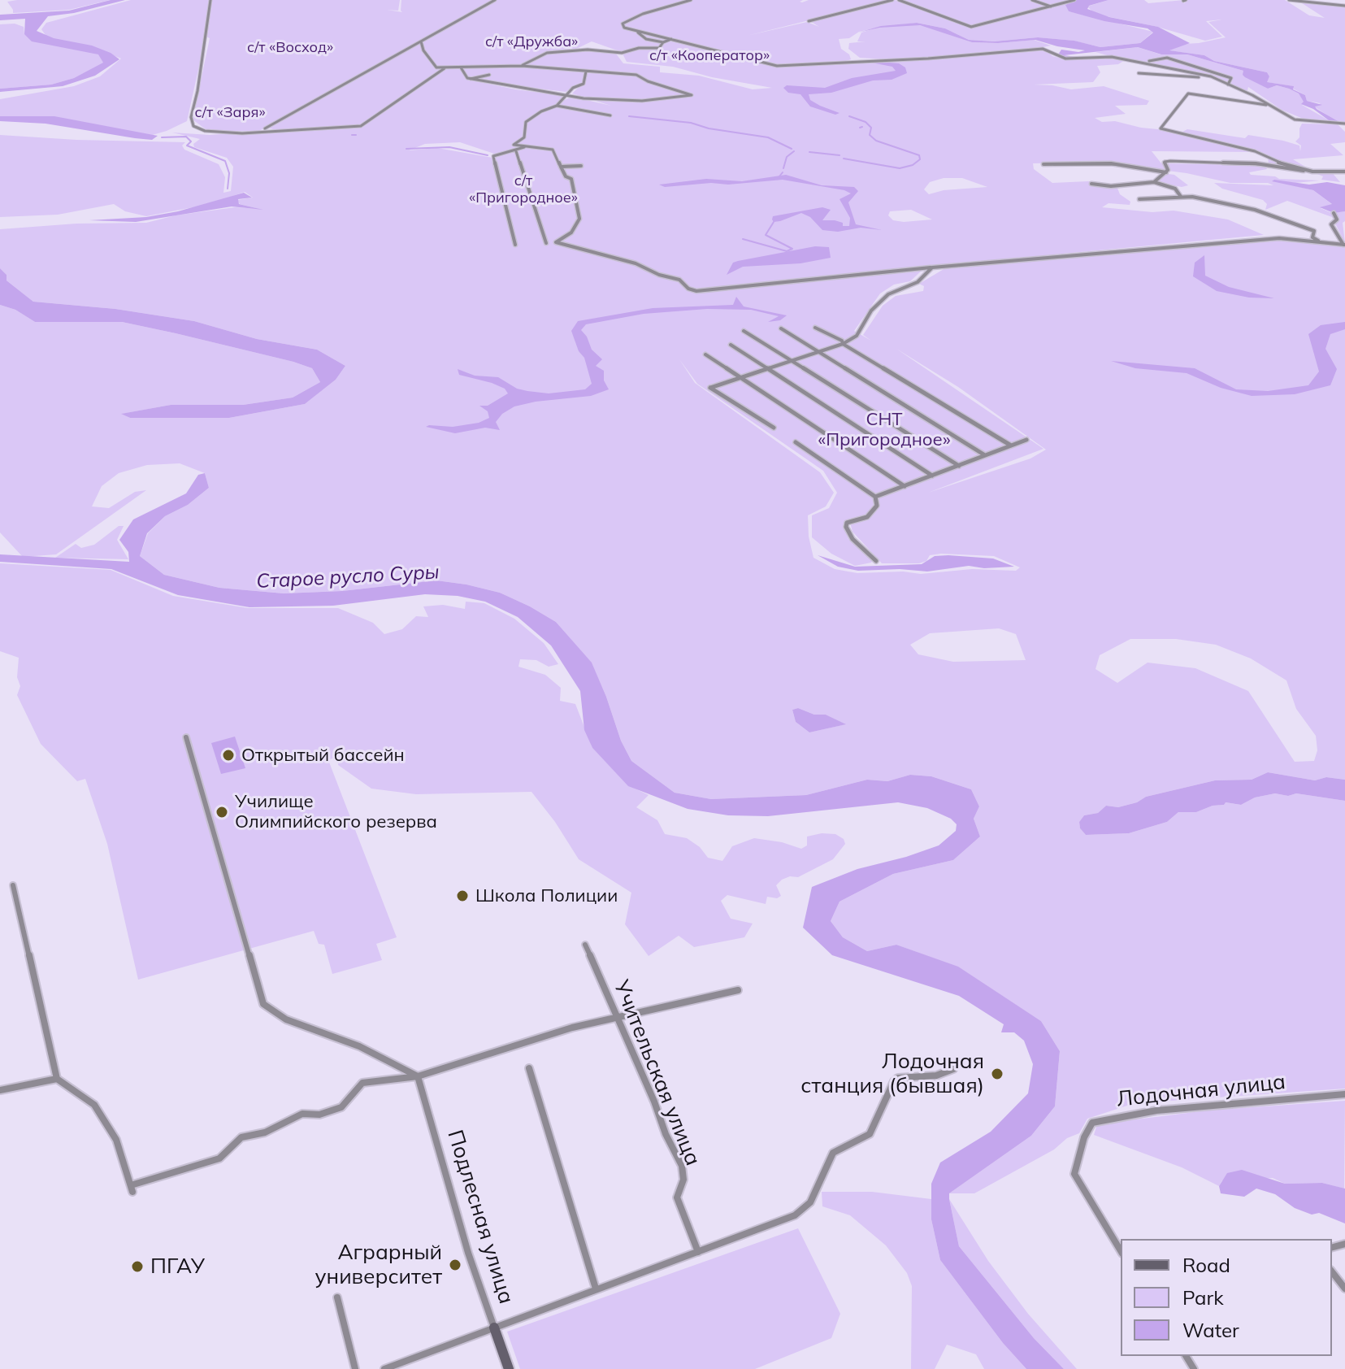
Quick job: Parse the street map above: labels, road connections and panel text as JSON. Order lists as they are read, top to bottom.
{
  "streets": {
    "street": ["Учительская улица", "Лодочная улица", "Подлесная улица"]
  },
  "water": ["Старое русло Суры"],
  "parks": [
    "с/т «Дружба»",
    "с/т «Восход»",
    "с/т «Кооператор»",
    "с/т «Заря»",
    "с/т «Пригородное»",
    "СНТ «Пригородное»"
  ],
  "places": [
    "Открытый бассейн",
    "Училище Олимпийского резерва",
    "Школа Полиции",
    "Лодочная станция (бывшая)",
    "Аграрный университет",
    "ПГАУ"
  ],
  "legend": ["Road", "Park", "Water"]
}
